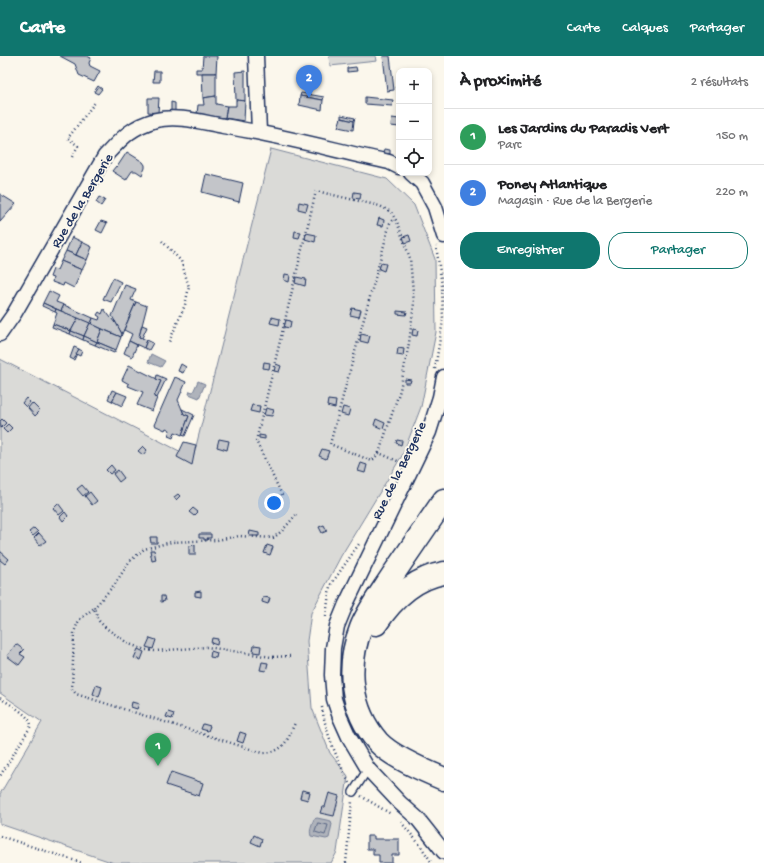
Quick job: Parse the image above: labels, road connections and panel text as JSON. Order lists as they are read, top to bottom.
{
  "streets": {
    "street": ["Rue de la Bergerie"]
  },
  "page": {
    "header": "Carte",
    "nav": ["Carte", "Calques", "Partager"],
    "heading": ["À proximité", "2 résultats"],
    "pins": ["2", "1"],
    "map_buttons": ["+", "−"],
    "list": [
      {
        "mark": "1",
        "name": "Les Jardins du Paradis Vert",
        "note": "Parc",
        "value": "150 m"
      },
      {
        "mark": "2",
        "name": "Poney Atlantique",
        "note": "Magasin · Rue de la Bergerie",
        "value": "220 m"
      }
    ],
    "buttons": ["Enregistrer", "Partager"]
  }
}
